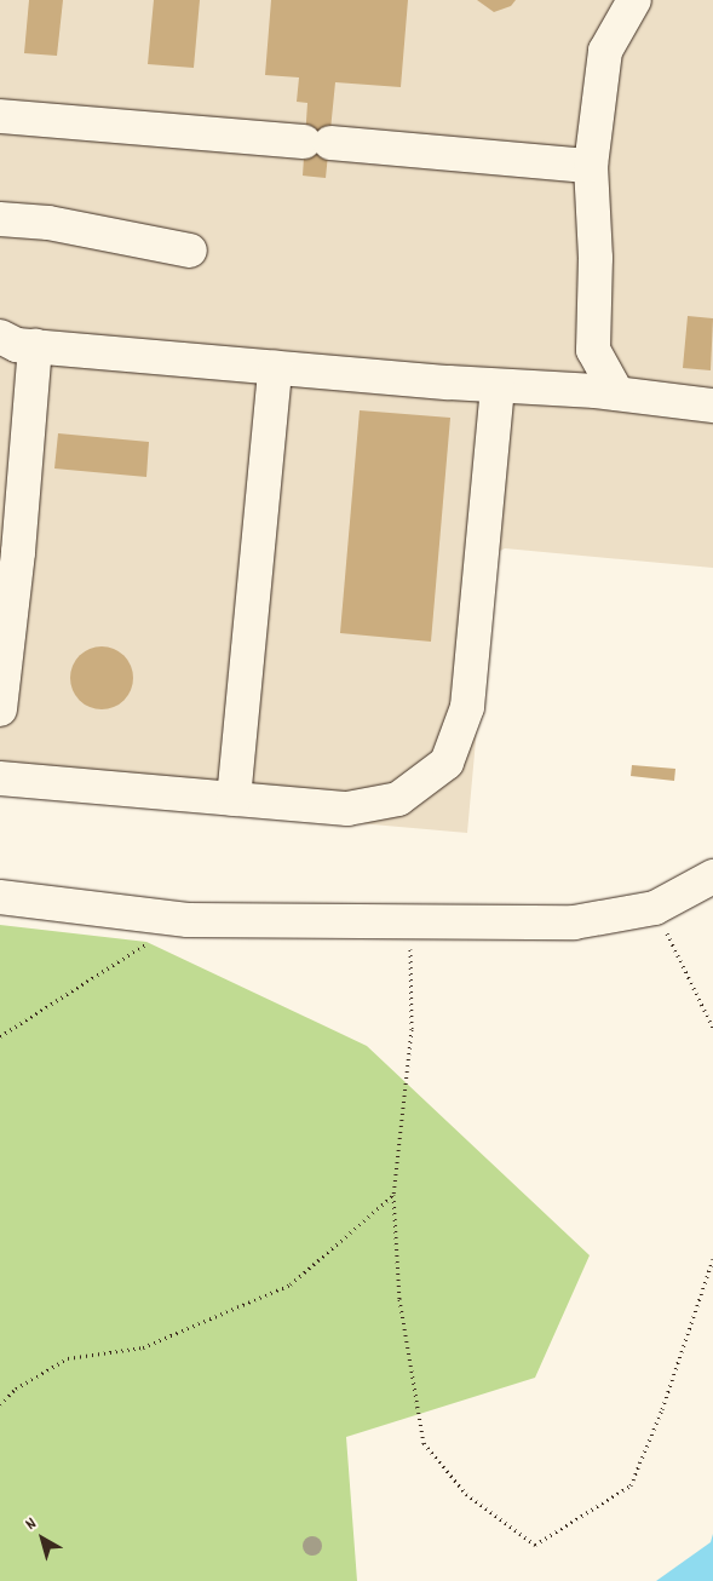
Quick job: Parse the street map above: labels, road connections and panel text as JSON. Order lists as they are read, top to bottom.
{
  "north": "top left"
}
